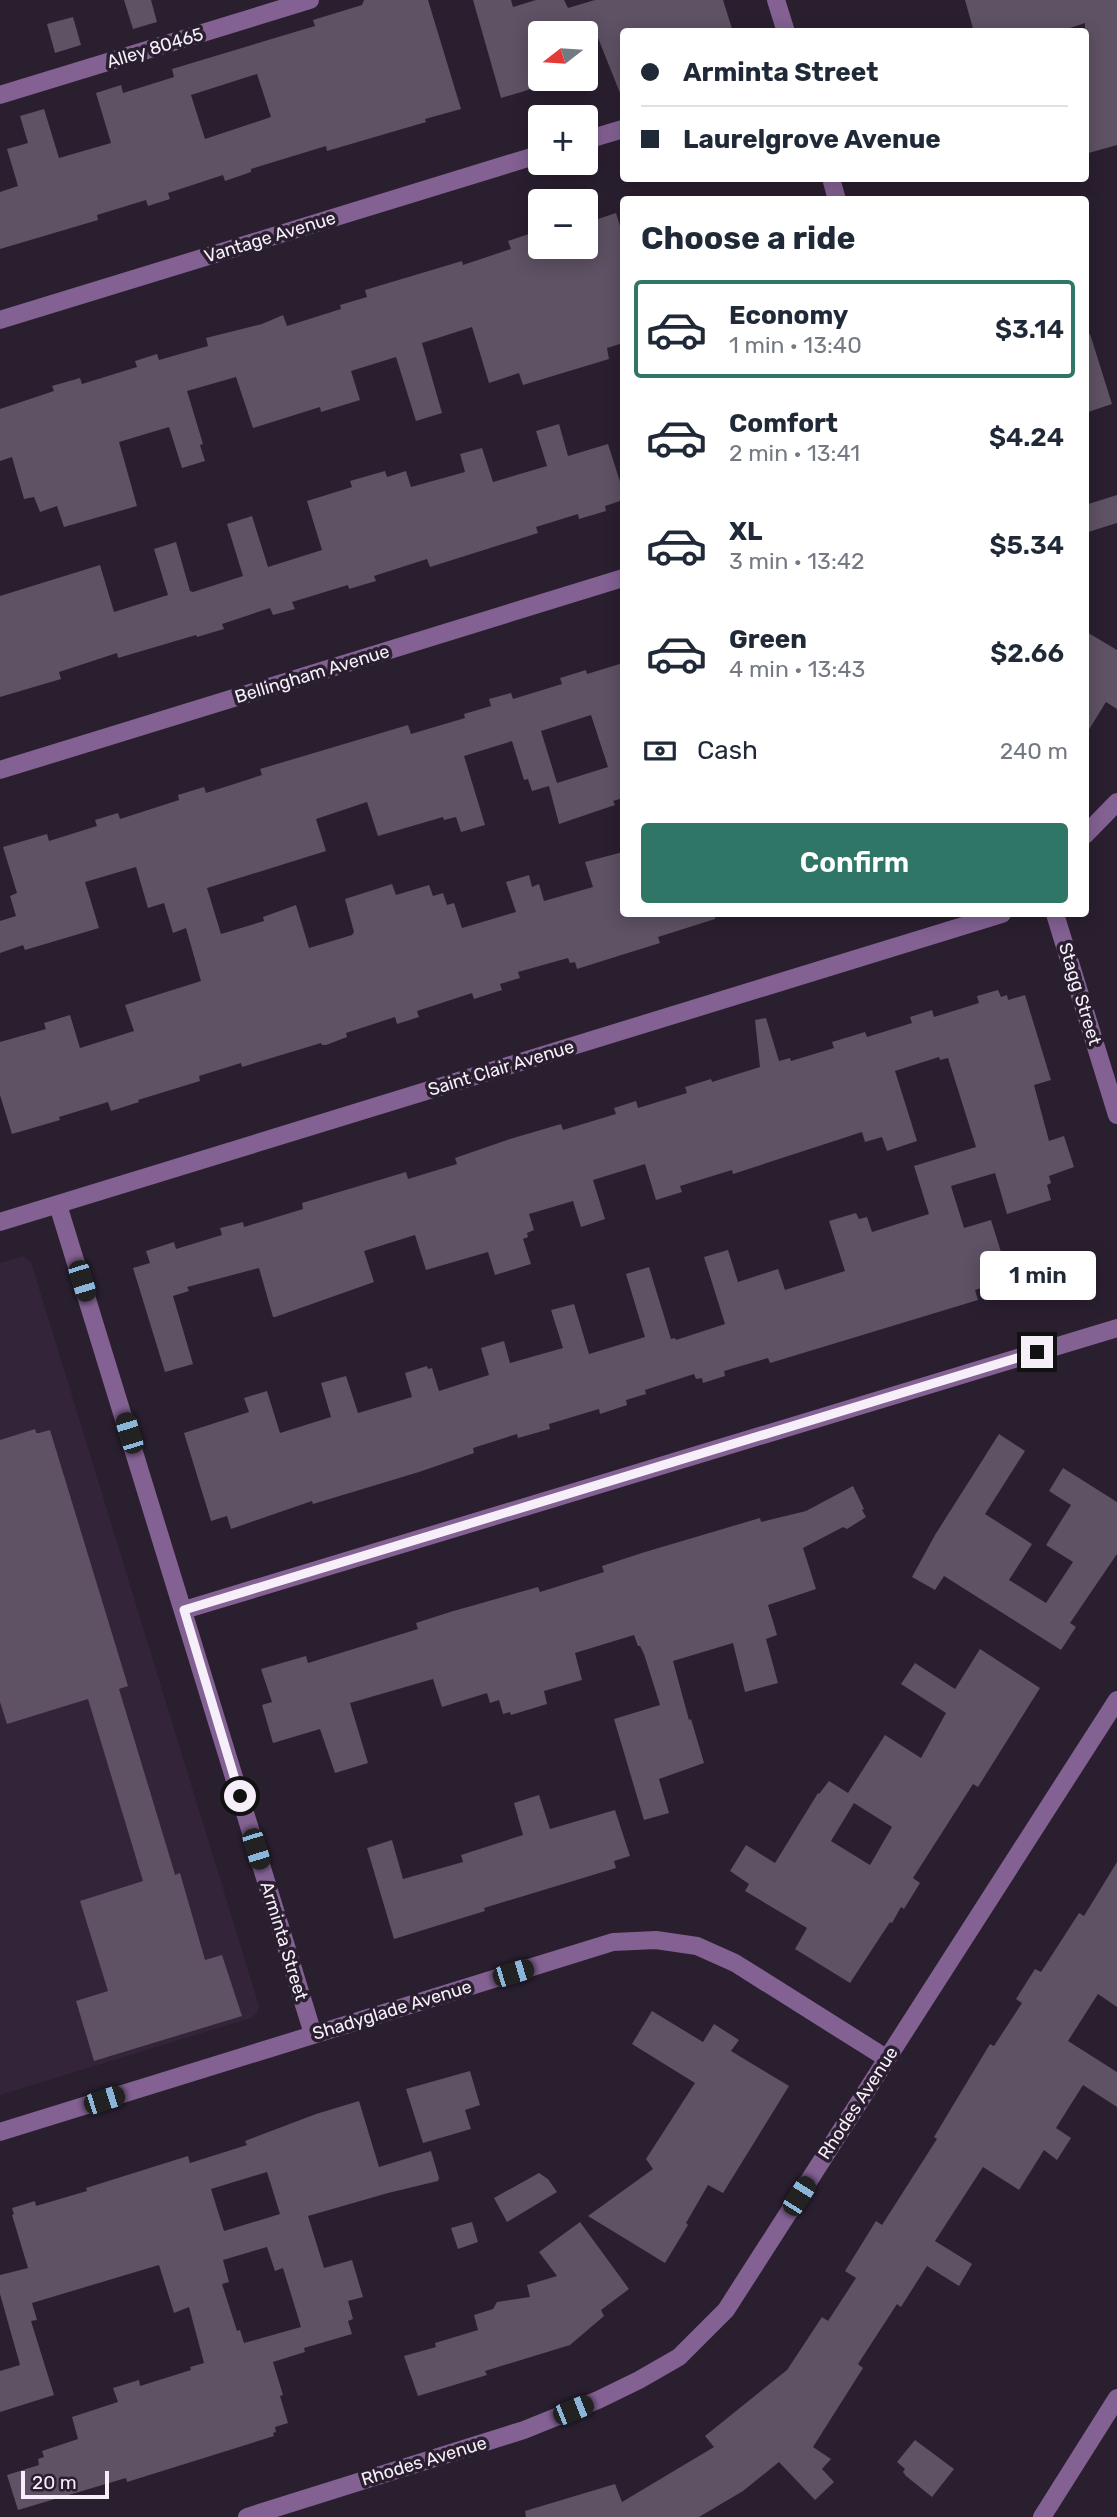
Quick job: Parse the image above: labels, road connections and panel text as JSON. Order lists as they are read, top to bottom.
{
  "streets": {
    "street": [
      "Alley 80465",
      "Vantage Avenue",
      "Bellingham Avenue",
      "Stagg Street",
      "Saint Clair Avenue",
      "Arminta Street",
      "Shadyglade Avenue",
      "Rhodes Avenue"
    ]
  },
  "crossings": [
    ["Saint Clair Avenue", "Arminta Street"],
    ["Arminta Street", "Shadyglade Avenue"],
    ["Shadyglade Avenue", "Rhodes Avenue"]
  ],
  "scale_bar": "20 m",
  "north": "left",
  "page": {
    "map_buttons": ["+", "−"],
    "banner": ["Arminta Street", "Laurelgrove Avenue"],
    "heading": "Choose a ride",
    "list": [
      {
        "name": "Economy",
        "note": "1 min · 13:40",
        "value": "$3.14"
      },
      {
        "name": "Comfort",
        "note": "2 min · 13:41",
        "value": "$4.24"
      },
      {
        "name": "XL",
        "note": "3 min · 13:42",
        "value": "$5.34"
      },
      {
        "name": "Green",
        "note": "4 min · 13:43",
        "value": "$2.66"
      }
    ],
    "pay": ["Cash", "240 m"],
    "buttons": "Confirm",
    "bubble": "1 min",
    "scale": "20 m"
  }
}
